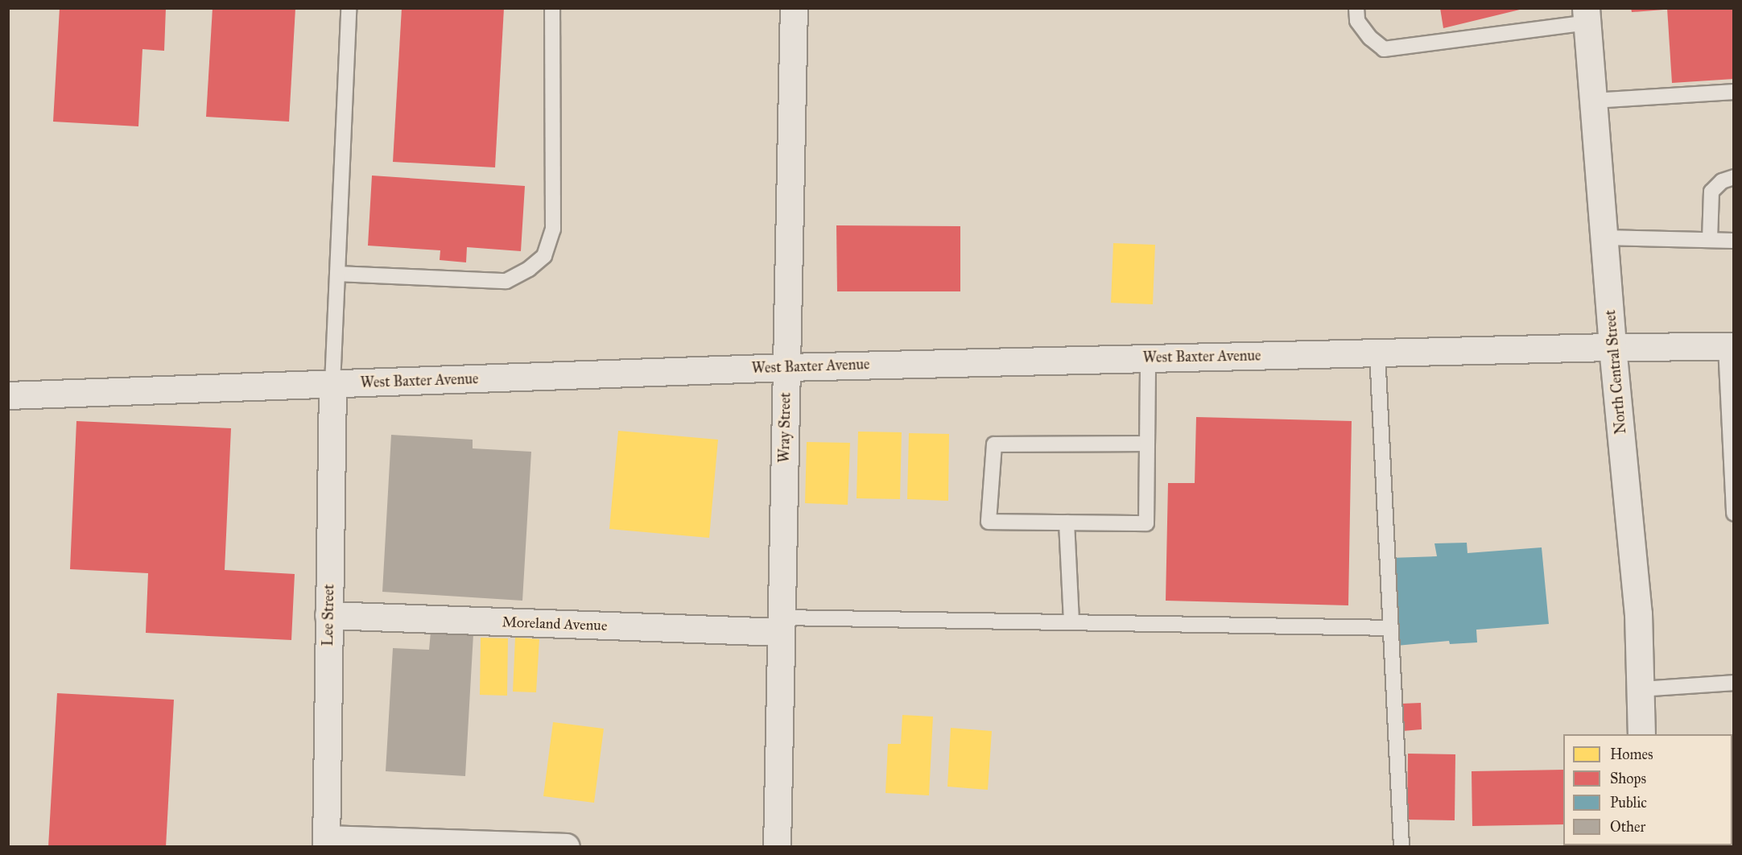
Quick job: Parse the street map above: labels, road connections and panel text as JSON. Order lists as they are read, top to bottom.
{
  "streets": {
    "street": [
      "West Baxter Avenue",
      "North Central Street",
      "Wray Street",
      "Lee Street",
      "Moreland Avenue"
    ]
  },
  "crossings": [
    ["West Baxter Avenue", "North Central Street"],
    ["West Baxter Avenue", "Wray Street"],
    ["West Baxter Avenue", "Lee Street"],
    ["Wray Street", "Moreland Avenue"],
    ["Lee Street", "Moreland Avenue"]
  ],
  "legend": [
    "Homes",
    "Shops",
    "Public",
    "Other"
  ]
}
